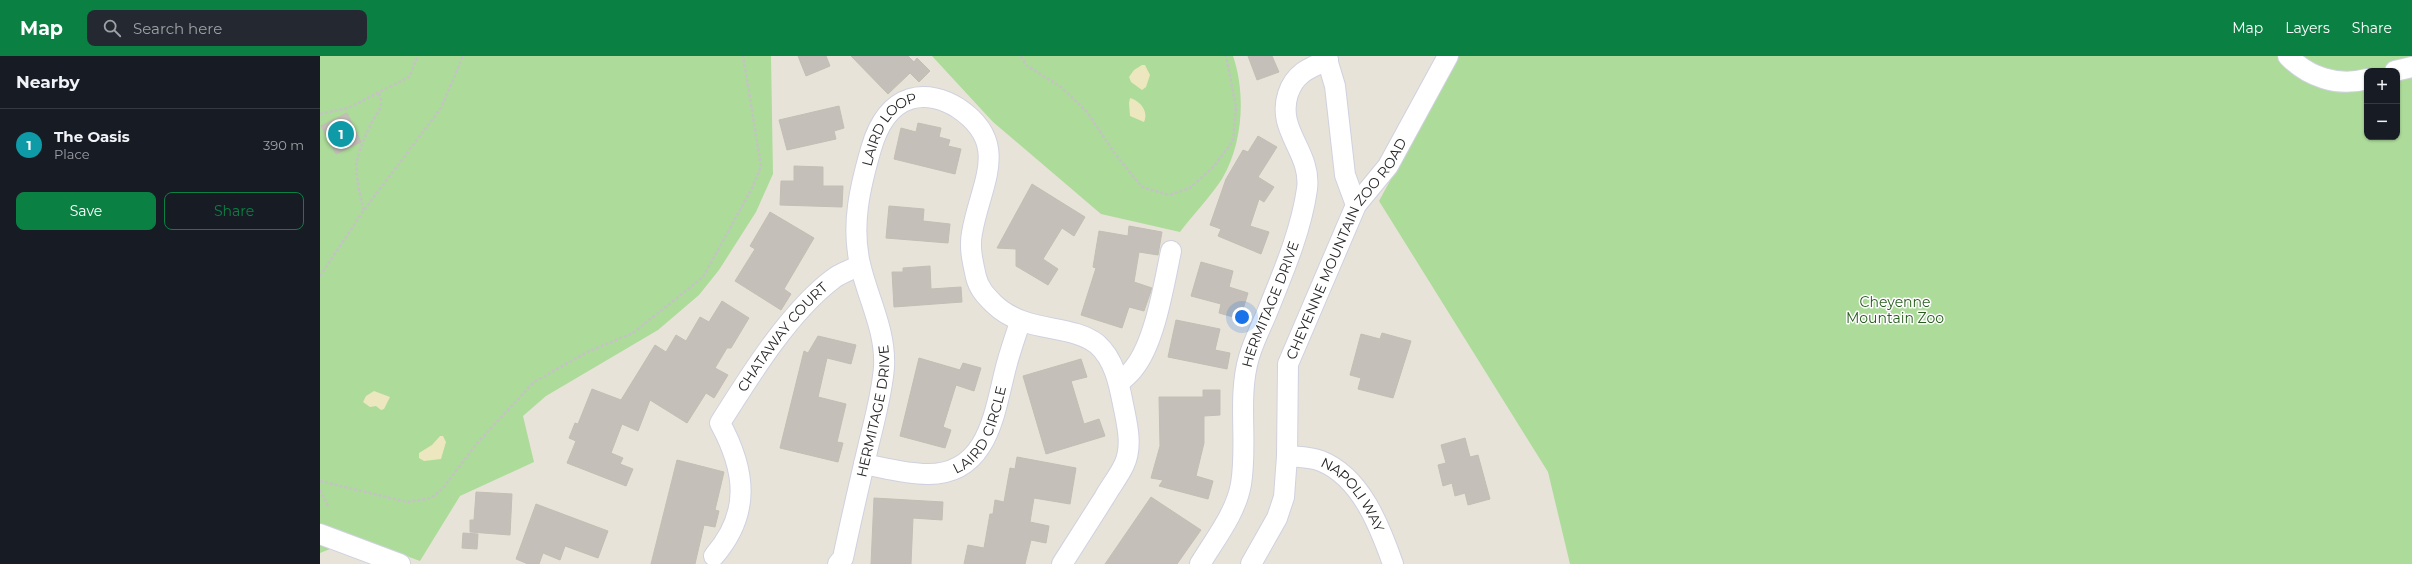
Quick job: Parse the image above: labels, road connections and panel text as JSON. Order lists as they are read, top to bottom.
{
  "streets": {
    "street": [
      "LAIRD LOOP",
      "CHEYENNE MOUNTAIN ZOO ROAD",
      "HERMITAGE DRIVE",
      "CHATAWAY COURT",
      "LAIRD CIRCLE",
      "NAPOLI WAY"
    ]
  },
  "crossings": [
    ["LAIRD LOOP", "HERMITAGE DRIVE"],
    ["LAIRD LOOP", "CHATAWAY COURT"],
    ["LAIRD LOOP", "LAIRD CIRCLE"],
    ["CHEYENNE MOUNTAIN ZOO ROAD", "NAPOLI WAY"],
    ["HERMITAGE DRIVE", "CHATAWAY COURT"],
    ["HERMITAGE DRIVE", "LAIRD CIRCLE"]
  ],
  "parks": ["Cheyenne Mountain Zoo"],
  "page": {
    "header": "Map",
    "search": "Search here",
    "nav": ["Map", "Layers", "Share"],
    "heading": "Nearby",
    "map_buttons": ["+", "−"],
    "list": [
      {
        "mark": "1",
        "name": "The Oasis",
        "note": "Place",
        "value": "390 m"
      }
    ],
    "pins": "1",
    "buttons": ["Save", "Share"]
  }
}
